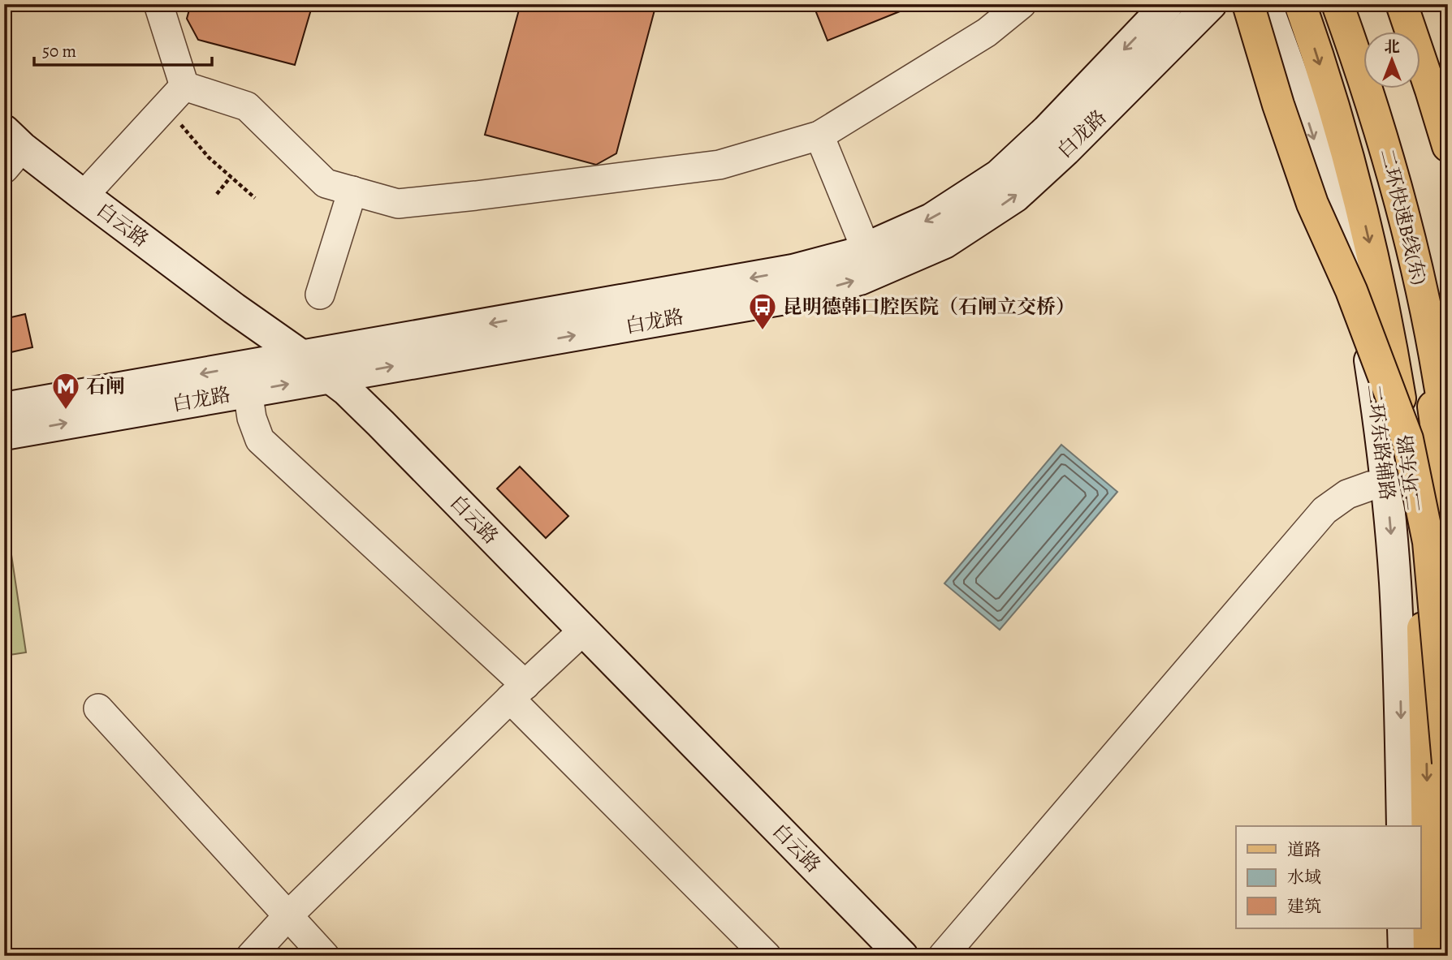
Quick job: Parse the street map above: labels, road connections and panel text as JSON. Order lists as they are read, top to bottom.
{
  "streets": {
    "main road": [
      "白龙路",
      "二环快速B线(东)",
      "白云路",
      "二环东路辅路",
      "二环东路"
    ]
  },
  "crossings": [
    ["白龙路", "白云路"],
    ["二环快速B线(东)", "二环东路"]
  ],
  "places": {
    "bus stop": ["昆明德韩口腔医院（石闸立交桥）"],
    "metro station": ["石闸"]
  },
  "legend": ["道路", "水域", "建筑"],
  "scale_bar": "50 m",
  "north": "top"
}
